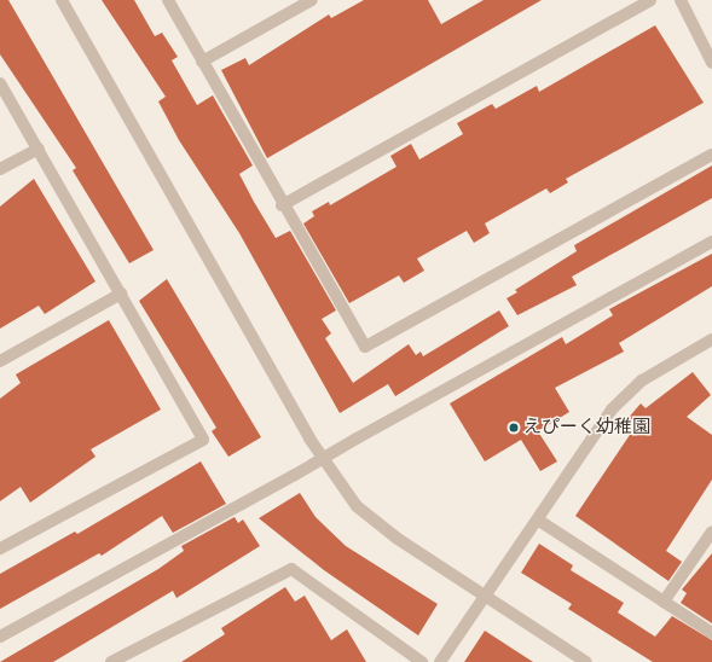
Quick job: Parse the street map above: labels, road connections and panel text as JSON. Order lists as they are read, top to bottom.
{
  "places": ["えぴーく幼稚園"]
}
